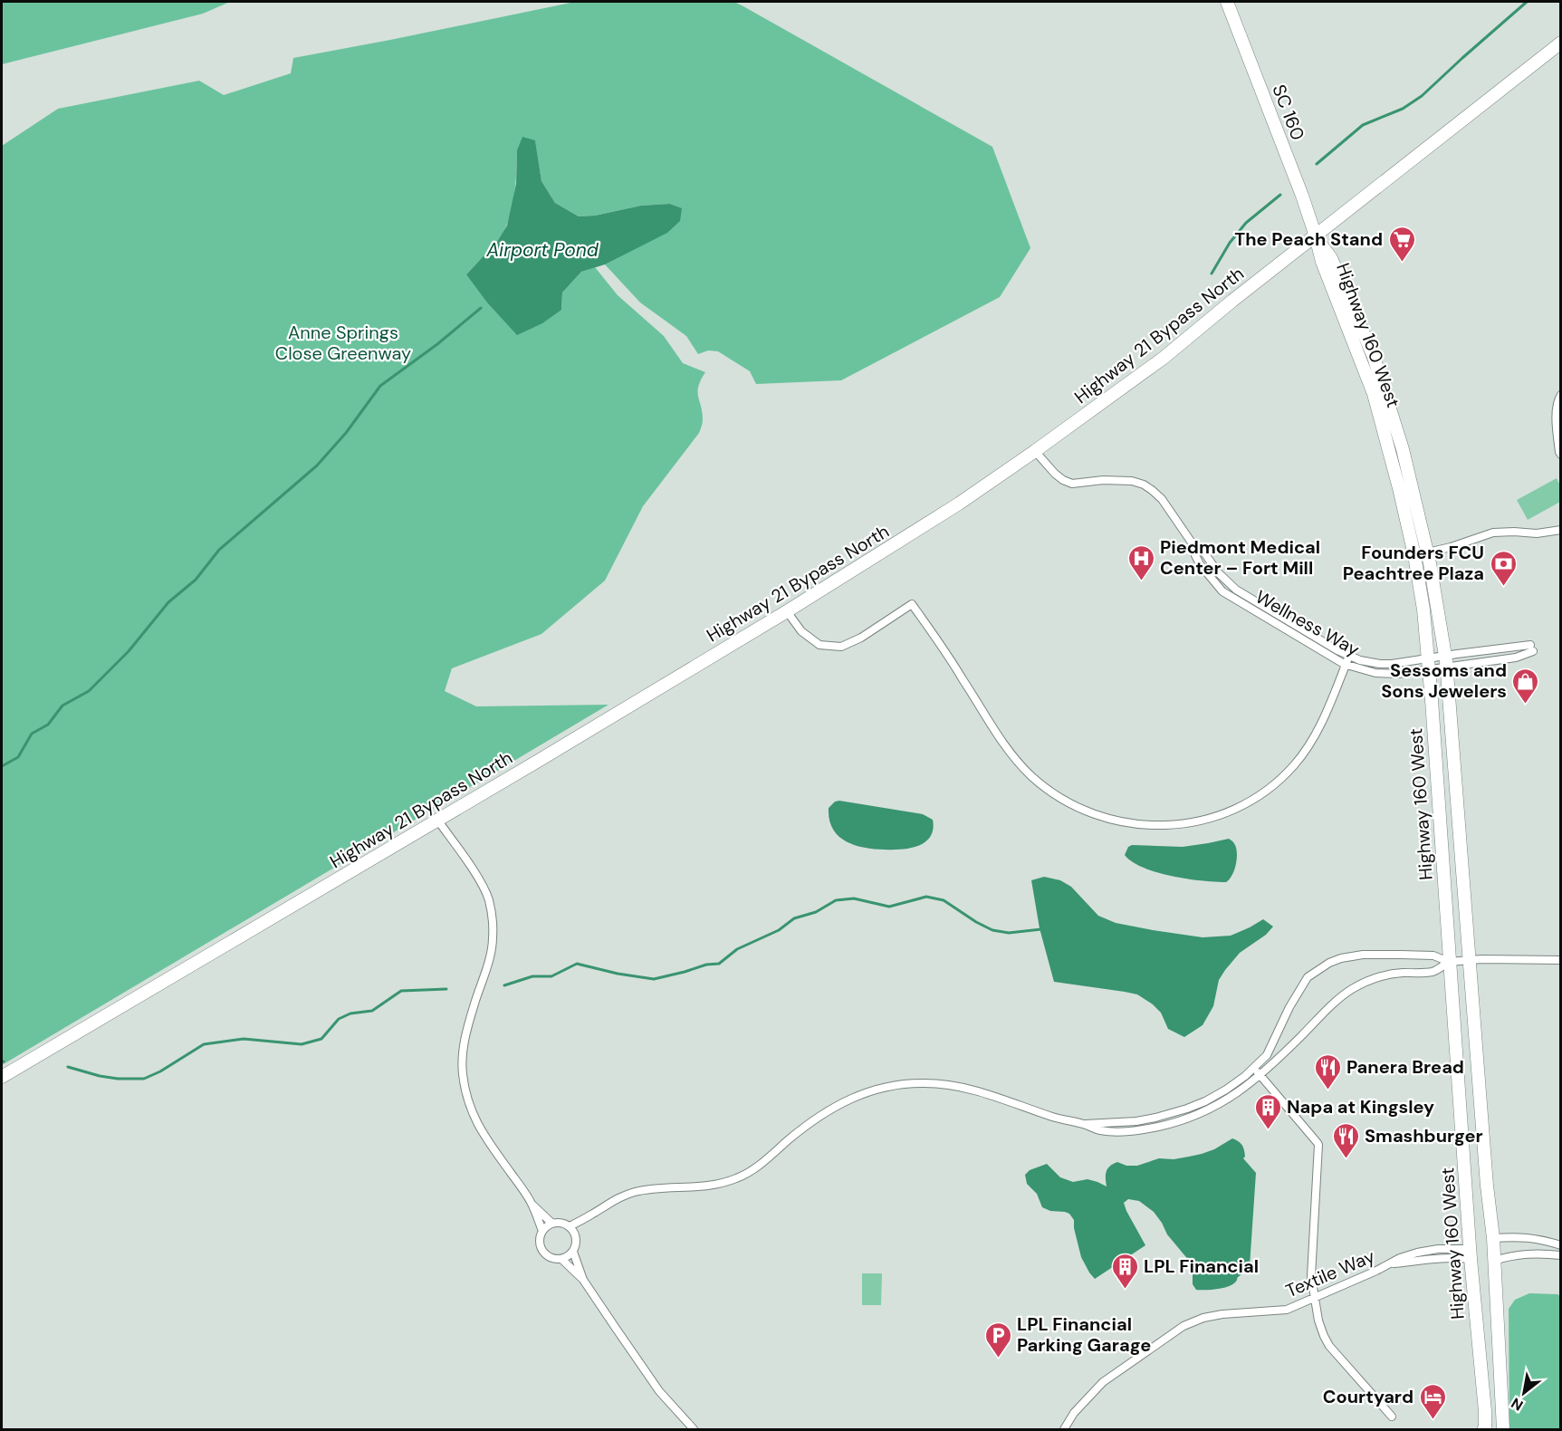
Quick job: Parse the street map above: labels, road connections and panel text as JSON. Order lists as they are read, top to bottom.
{
  "streets": {
    "main road": ["SC 160", "Highway 21 Bypass North", "Highway 160 West"],
    "street": ["Wellness Way", "Textile Way"]
  },
  "crossings": [
    ["SC 160", "Highway 21 Bypass North"],
    ["SC 160", "Highway 160 West"],
    ["Highway 21 Bypass North", "Highway 160 West"],
    ["Highway 21 Bypass North", "Wellness Way"],
    ["Highway 160 West", "Wellness Way"],
    ["Highway 160 West", "Textile Way"]
  ],
  "water": ["Airport Pond"],
  "parks": ["Anne Springs Close Greenway"],
  "places": {
    "supermarket": ["The Peach Stand"],
    "hospital": ["Piedmont Medical Center – Fort Mill"],
    "bank": ["Founders FCU Peachtree Plaza"],
    "shop": ["Sessoms and Sons Jewelers"],
    "restaurant": ["Panera Bread", "Smashburger"],
    "building": ["Napa at Kingsley", "LPL Financial"],
    "parking": ["LPL Financial Parking Garage"],
    "hotel": ["Courtyard"]
  },
  "north": "bottom left"
}
